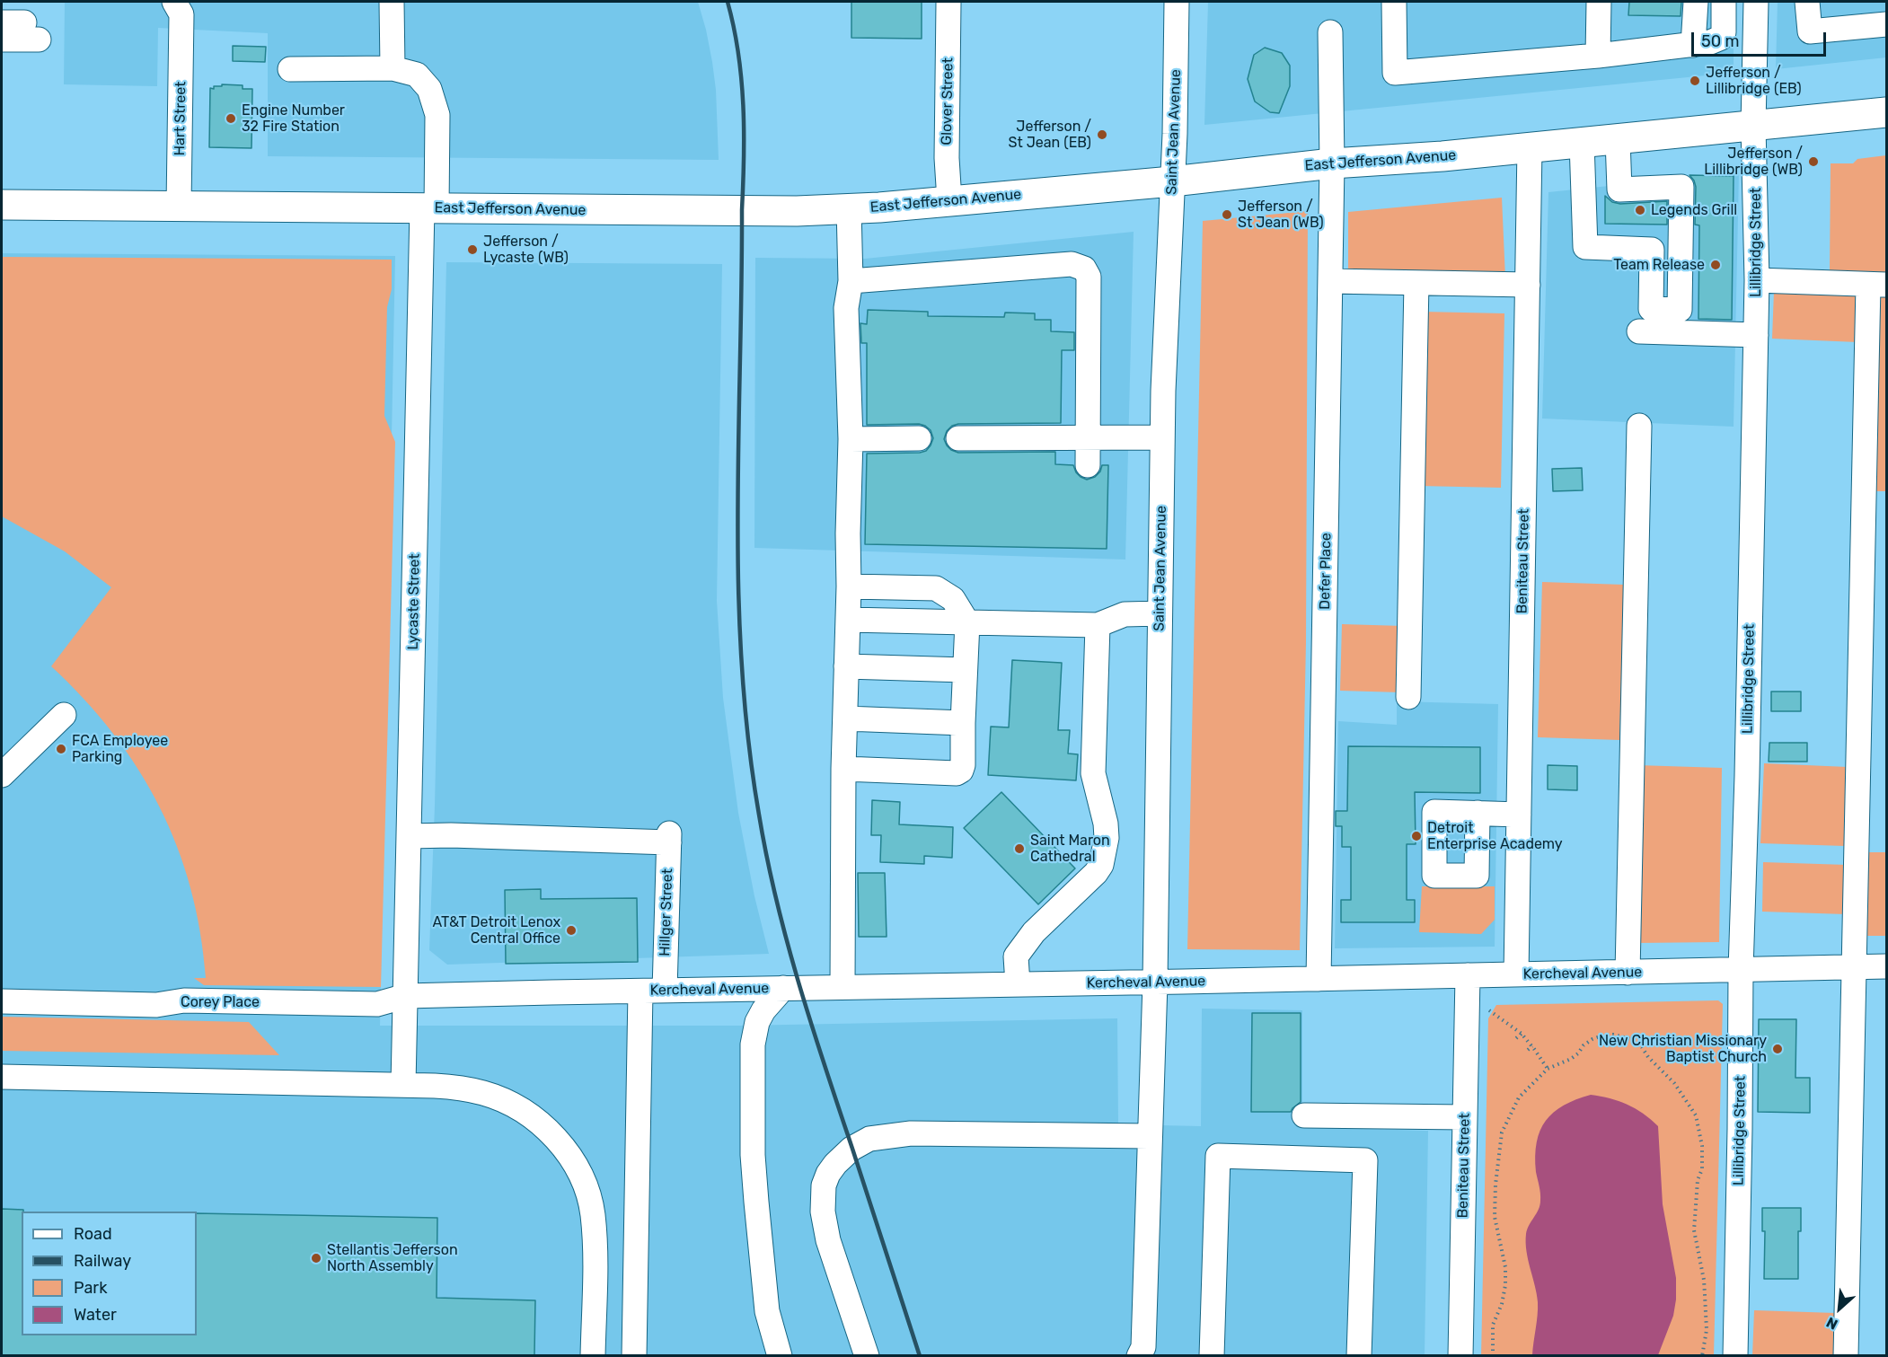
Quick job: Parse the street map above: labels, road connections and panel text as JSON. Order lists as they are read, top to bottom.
{
  "streets": {
    "main road": ["East Jefferson Avenue"],
    "street": [
      "Glover Street",
      "Hart Street",
      "Saint Jean Avenue",
      "Lillibridge Street",
      "Beniteau Street",
      "Defer Place",
      "Lycaste Street",
      "Hillger Street",
      "Kercheval Avenue",
      "Corey Place"
    ]
  },
  "crossings": [
    ["Glover Street", "East Jefferson Avenue"],
    ["Hart Street", "East Jefferson Avenue"],
    ["Saint Jean Avenue", "East Jefferson Avenue"],
    ["Saint Jean Avenue", "Kercheval Avenue"],
    ["East Jefferson Avenue", "Lillibridge Street"],
    ["East Jefferson Avenue", "Beniteau Street"],
    ["East Jefferson Avenue", "Defer Place"],
    ["East Jefferson Avenue", "Lycaste Street"],
    ["Lillibridge Street", "Kercheval Avenue"],
    ["Beniteau Street", "Kercheval Avenue"],
    ["Defer Place", "Kercheval Avenue"],
    ["Lycaste Street", "Hillger Street"],
    ["Lycaste Street", "Kercheval Avenue"],
    ["Lycaste Street", "Corey Place"],
    ["Hillger Street", "Kercheval Avenue"],
    ["Kercheval Avenue", "Corey Place"]
  ],
  "places": [
    "Jefferson / Lillibridge (EB)",
    "Engine Number 32 Fire Station",
    "Jefferson / St Jean (EB)",
    "Jefferson / Lillibridge (WB)",
    "Legends Grill",
    "Jefferson / St Jean (WB)",
    "Jefferson / Lycaste (WB)",
    "Team Release",
    "FCA Employee Parking",
    "Detroit Enterprise Academy",
    "Saint Maron Cathedral",
    "AT&T Detroit Lenox Central Office",
    "New Christian Missionary Baptist Church",
    "Stellantis Jefferson North Assembly"
  ],
  "legend": [
    "Road",
    "Railway",
    "Park",
    "Water"
  ],
  "scale_bar": "50 m",
  "north": "bottom left"
}
